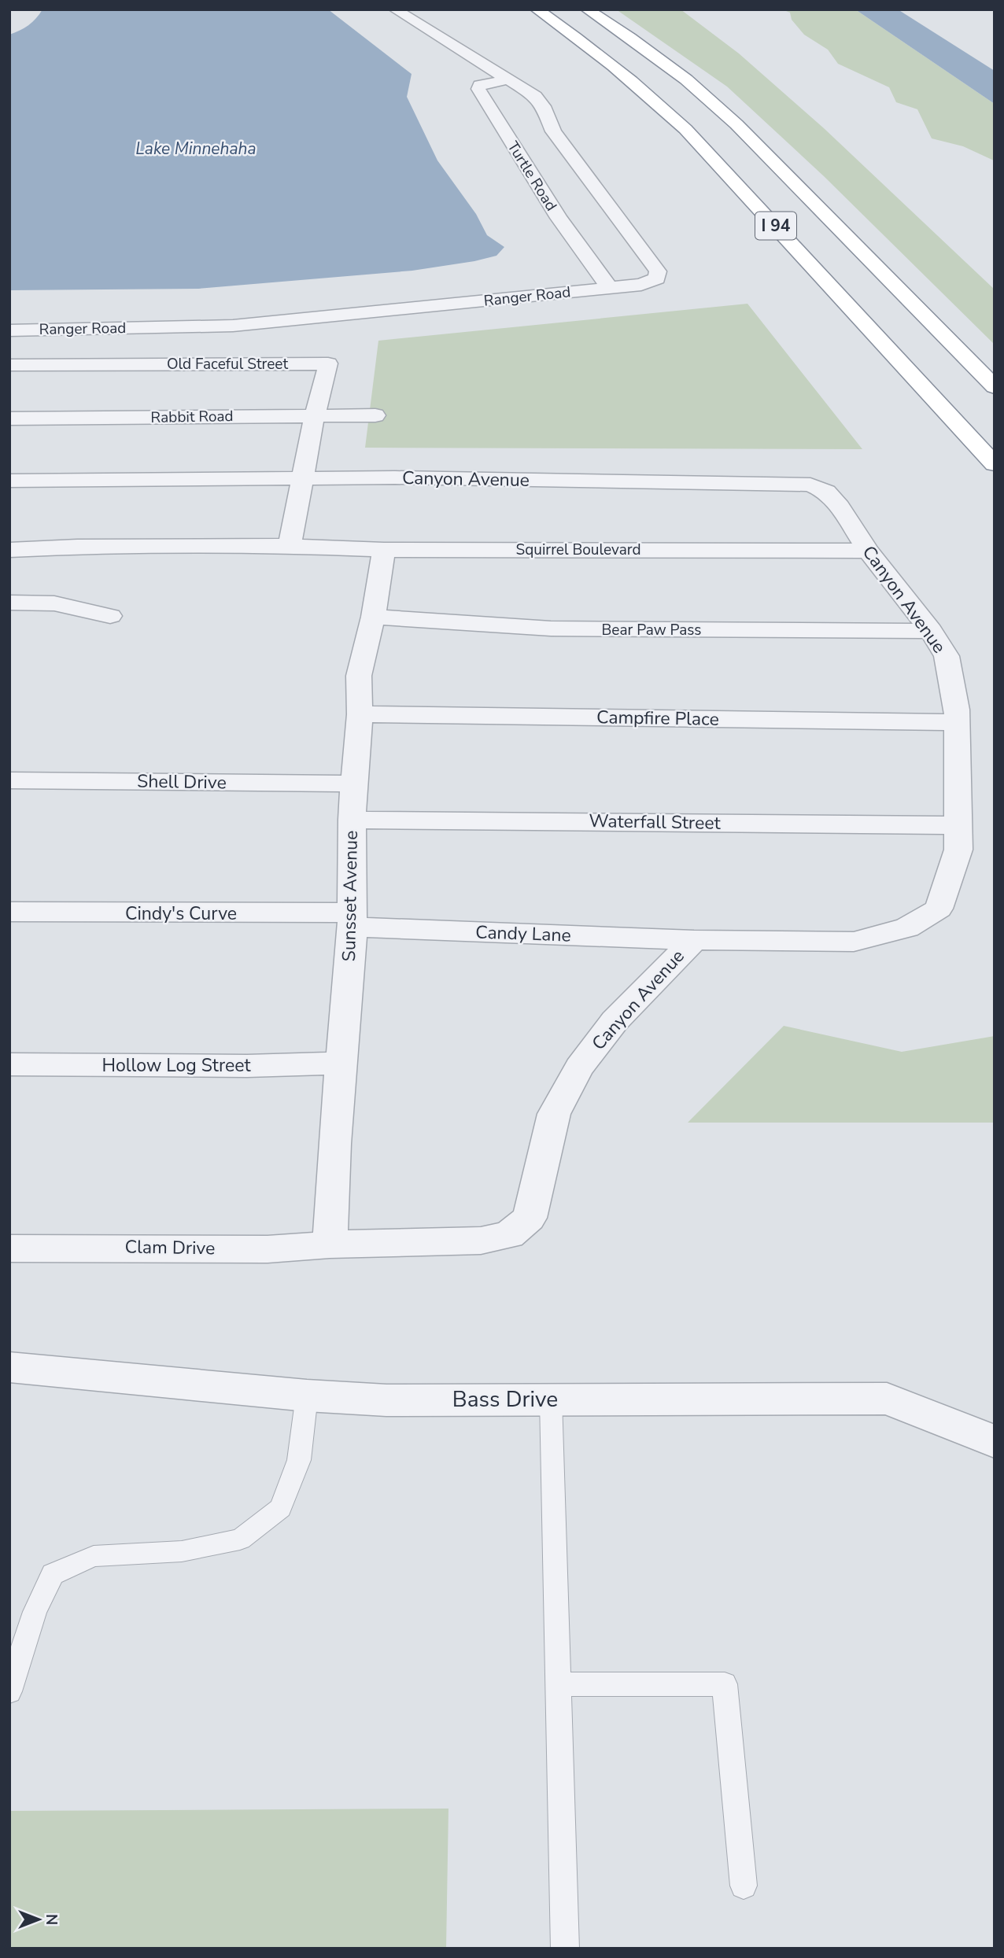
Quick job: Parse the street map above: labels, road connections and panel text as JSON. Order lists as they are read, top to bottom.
{
  "streets": {
    "highway": ["I 94"],
    "street": [
      "Turtle Road",
      "Ranger Road",
      "Old Faceful Street",
      "Rabbit Road",
      "Canyon Avenue",
      "Squirrel Boulevard",
      "Bear Paw Pass",
      "Campfire Place",
      "Shell Drive",
      "Waterfall Street",
      "Sunsset Avenue",
      "Cindy's Curve",
      "Candy Lane",
      "Hollow Log Street",
      "Clam Drive",
      "Bass Drive"
    ]
  },
  "crossings": [
    ["Turtle Road", "Ranger Road"],
    ["Old Faceful Street", "Rabbit Road"],
    ["Old Faceful Street", "Canyon Avenue"],
    ["Old Faceful Street", "Squirrel Boulevard"],
    ["Canyon Avenue", "Squirrel Boulevard"],
    ["Canyon Avenue", "Bear Paw Pass"],
    ["Canyon Avenue", "Campfire Place"],
    ["Canyon Avenue", "Waterfall Street"],
    ["Canyon Avenue", "Sunsset Avenue"],
    ["Canyon Avenue", "Candy Lane"],
    ["Canyon Avenue", "Clam Drive"],
    ["Squirrel Boulevard", "Sunsset Avenue"],
    ["Bear Paw Pass", "Sunsset Avenue"],
    ["Campfire Place", "Sunsset Avenue"],
    ["Shell Drive", "Sunsset Avenue"],
    ["Waterfall Street", "Sunsset Avenue"],
    ["Sunsset Avenue", "Cindy's Curve"],
    ["Sunsset Avenue", "Candy Lane"],
    ["Sunsset Avenue", "Hollow Log Street"],
    ["Sunsset Avenue", "Clam Drive"],
    ["Cindy's Curve", "Candy Lane"]
  ],
  "water": ["Lake Minnehaha"],
  "north": "right"
}
